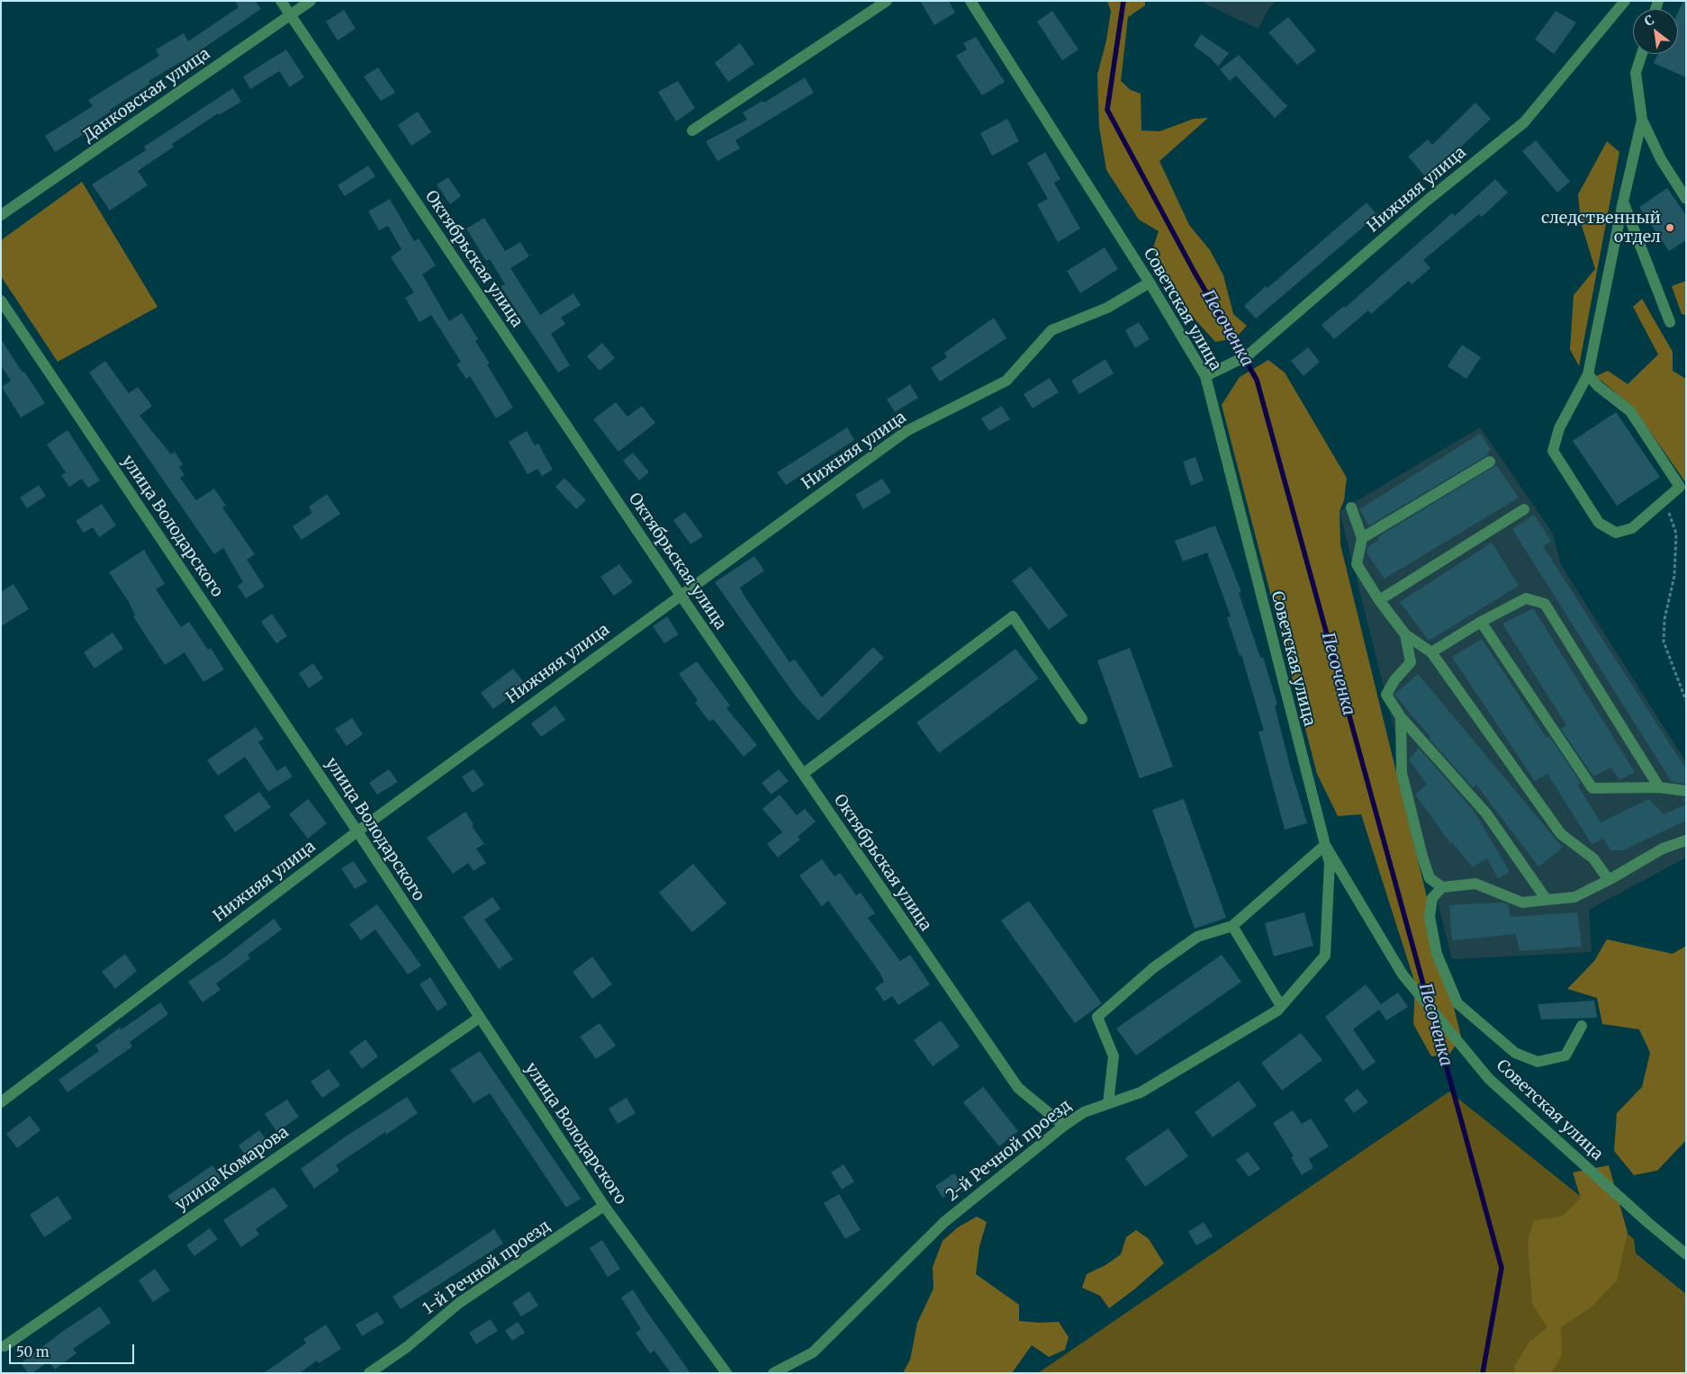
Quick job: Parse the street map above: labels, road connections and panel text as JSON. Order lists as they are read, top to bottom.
{
  "streets": {
    "street": [
      "Данковская улица",
      "Нижняя улица",
      "Октябрьская улица",
      "Советская улица",
      "улица Володарского",
      "2-й Речной проезд",
      "улица Комарова",
      "1-й Речной проезд"
    ]
  },
  "crossings": [
    ["Данковская улица", "Октябрьская улица"],
    ["Нижняя улица", "Октябрьская улица"],
    ["Нижняя улица", "Советская улица"],
    ["Нижняя улица", "улица Володарского"],
    ["Октябрьская улица", "2-й Речной проезд"],
    ["Советская улица", "2-й Речной проезд"],
    ["улица Володарского", "улица Комарова"],
    ["улица Володарского", "1-й Речной проезд"]
  ],
  "water": ["Песоченка"],
  "places": ["следственный отдел"],
  "scale_bar": "50 m",
  "north": "top left"
}
